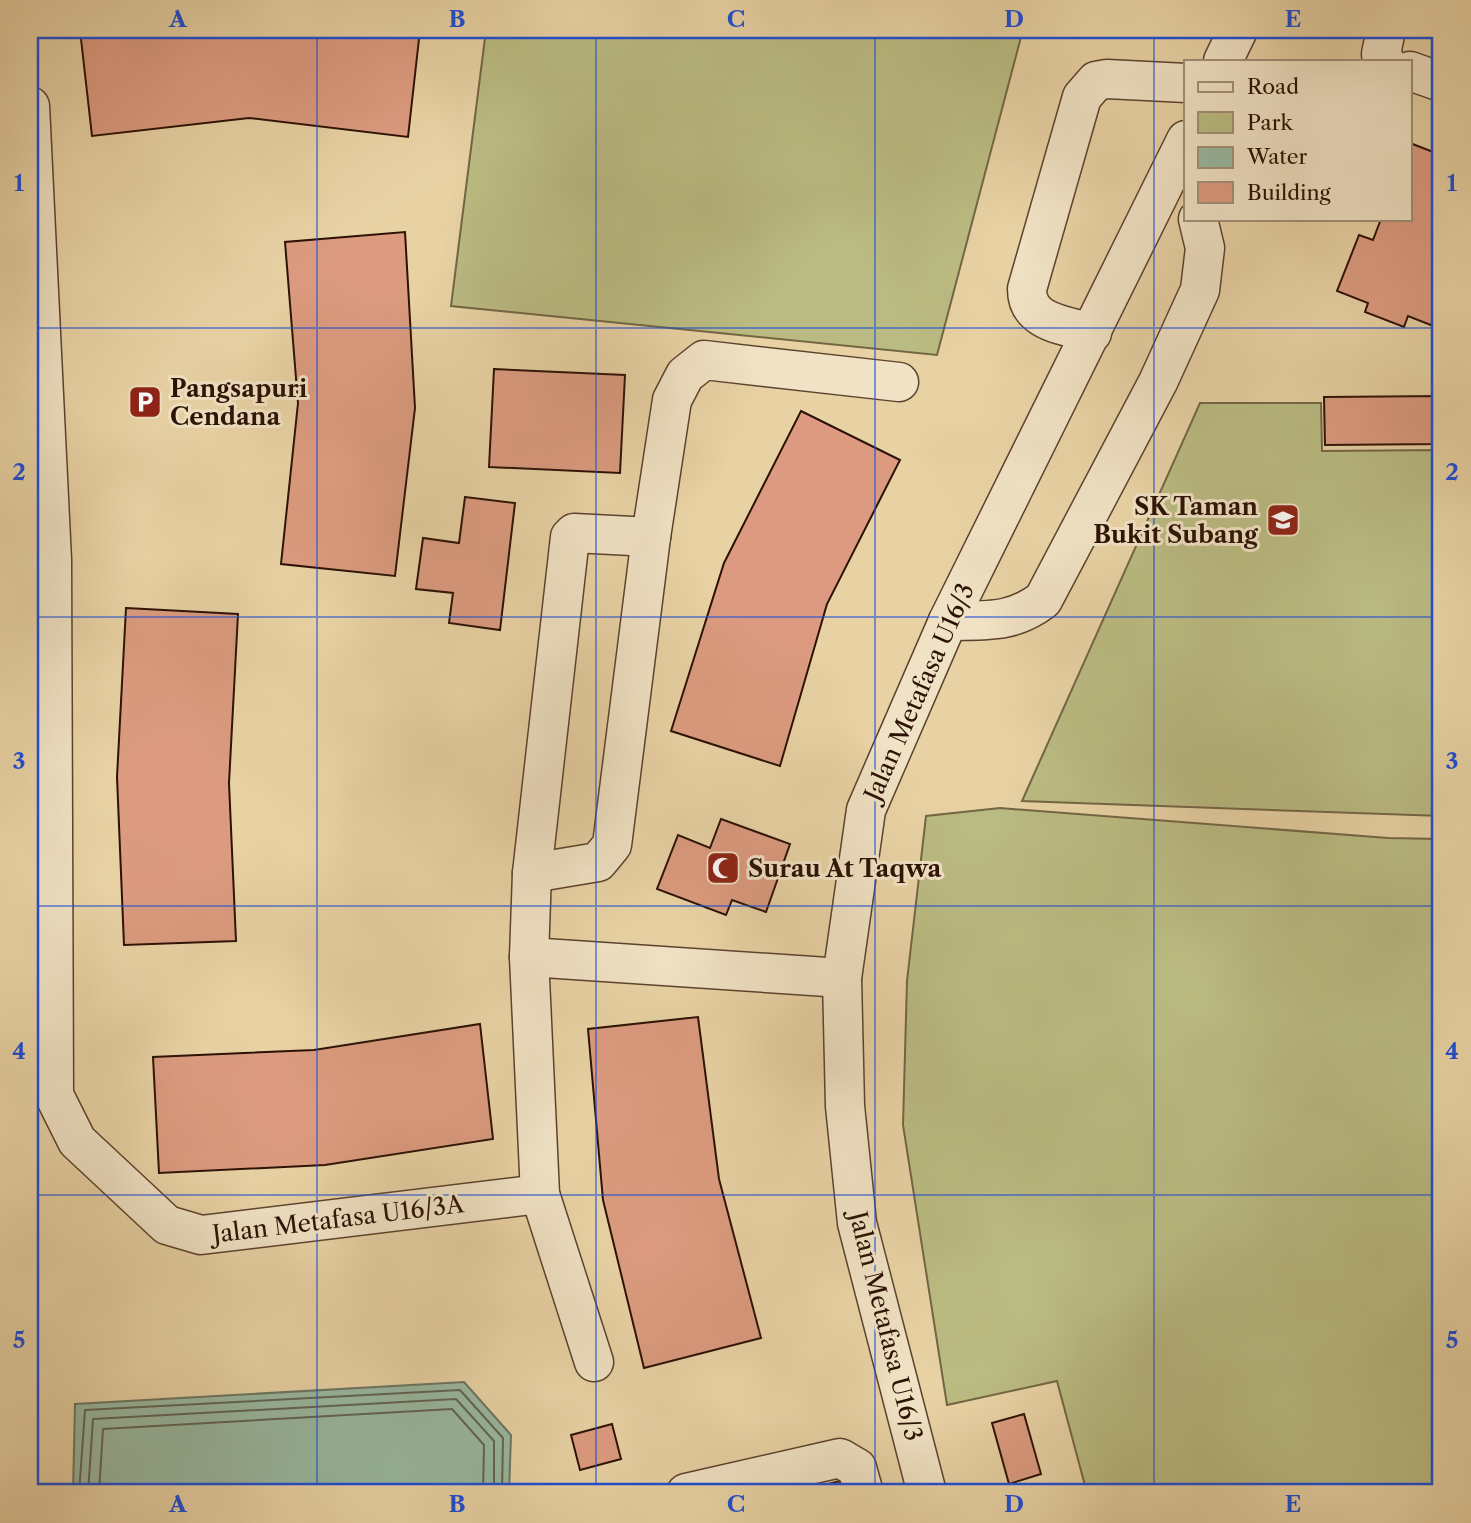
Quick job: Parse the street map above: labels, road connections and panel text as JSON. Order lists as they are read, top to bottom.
{
  "streets": {
    "street": ["Jalan Metafasa U16/3", "Jalan Metafasa U16/3A"]
  },
  "places": {
    "parking": ["Pangsapuri Cendana"],
    "school or university": ["SK Taman Bukit Subang"],
    "mosque": ["Surau At Taqwa"]
  },
  "legend": [
    "Road",
    "Park",
    "Water",
    "Building"
  ],
  "grid": {
    "columns": [
      "A",
      "B",
      "C",
      "D",
      "E"
    ],
    "rows": [
      "1",
      "2",
      "3",
      "4",
      "5"
    ]
  }
}
